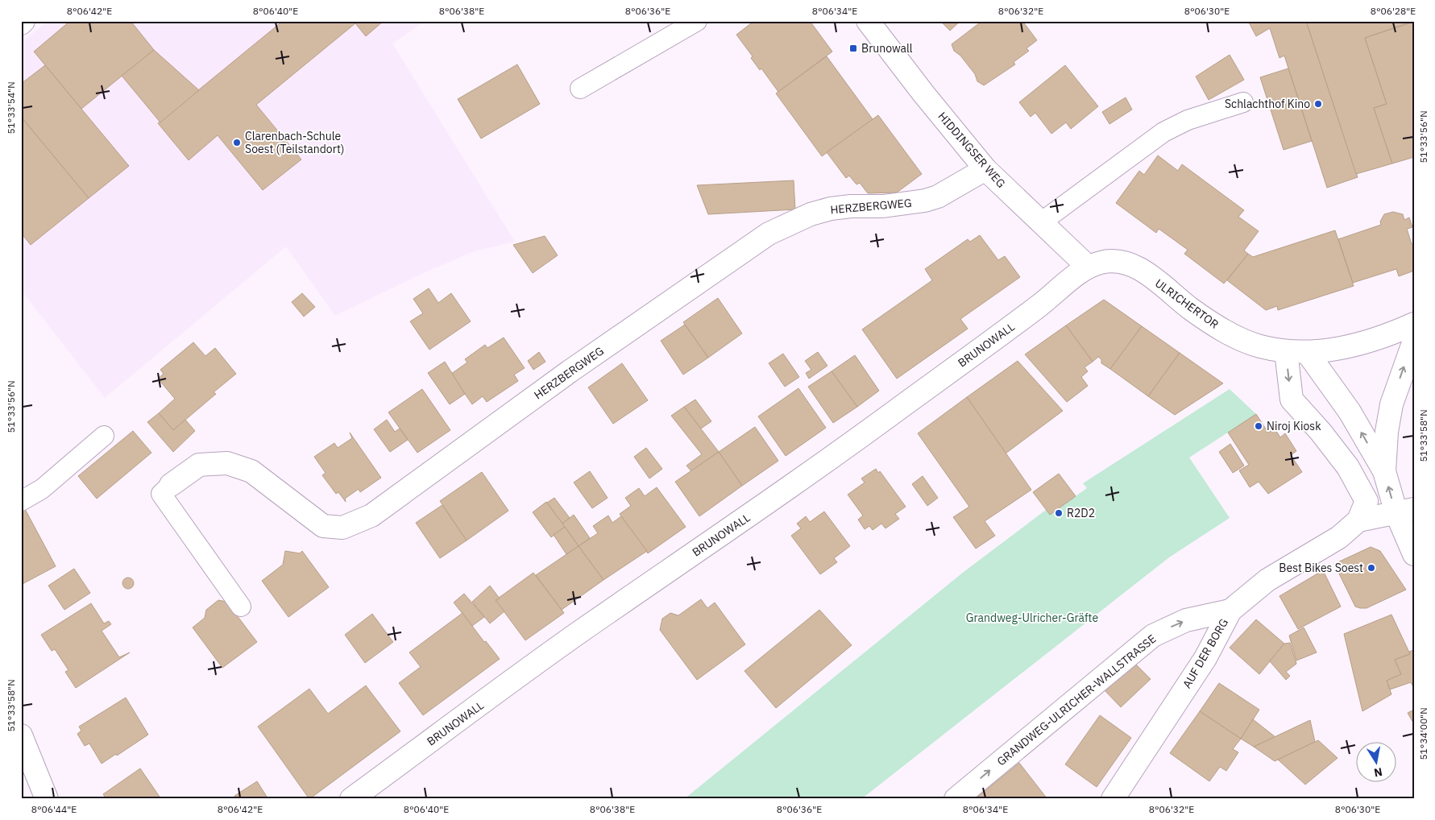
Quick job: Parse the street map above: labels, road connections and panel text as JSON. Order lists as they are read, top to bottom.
{
  "streets": {
    "street": [
      "HIDDINGSER WEG",
      "HERZBERGWEG",
      "ULRICHERTOR",
      "BRUNOWALL",
      "AUF DER BORG",
      "GRANDWEG-ULRICHER-WALLSTRASSE"
    ]
  },
  "crossings": [
    ["HIDDINGSER WEG", "HERZBERGWEG"],
    ["HIDDINGSER WEG", "ULRICHERTOR"],
    ["HIDDINGSER WEG", "BRUNOWALL"],
    ["ULRICHERTOR", "BRUNOWALL"],
    ["AUF DER BORG", "GRANDWEG-ULRICHER-WALLSTRASSE"]
  ],
  "one_way": ["GRANDWEG-ULRICHER-WALLSTRASSE"],
  "parks": ["Grandweg-Ulricher-Gräfte"],
  "places": {
    "transit": ["Brunowall"],
    "other": [
      "Schlachthof Kino",
      "Clarenbach-Schule Soest (Teilstandort)",
      "Niroj Kiosk",
      "R2D2",
      "Best Bikes Soest"
    ]
  },
  "north": "bottom",
  "coordinates": [
    "8°06'42\"E",
    "8°06'40\"E",
    "8°06'38\"E",
    "8°06'36\"E",
    "8°06'34\"E",
    "8°06'32\"E",
    "8°06'30\"E",
    "8°06'28\"E",
    "51°33'54\"N",
    "51°33'56\"N",
    "51°33'58\"N",
    "51°34'00\"N",
    "8°06'44\"E"
  ]
}
